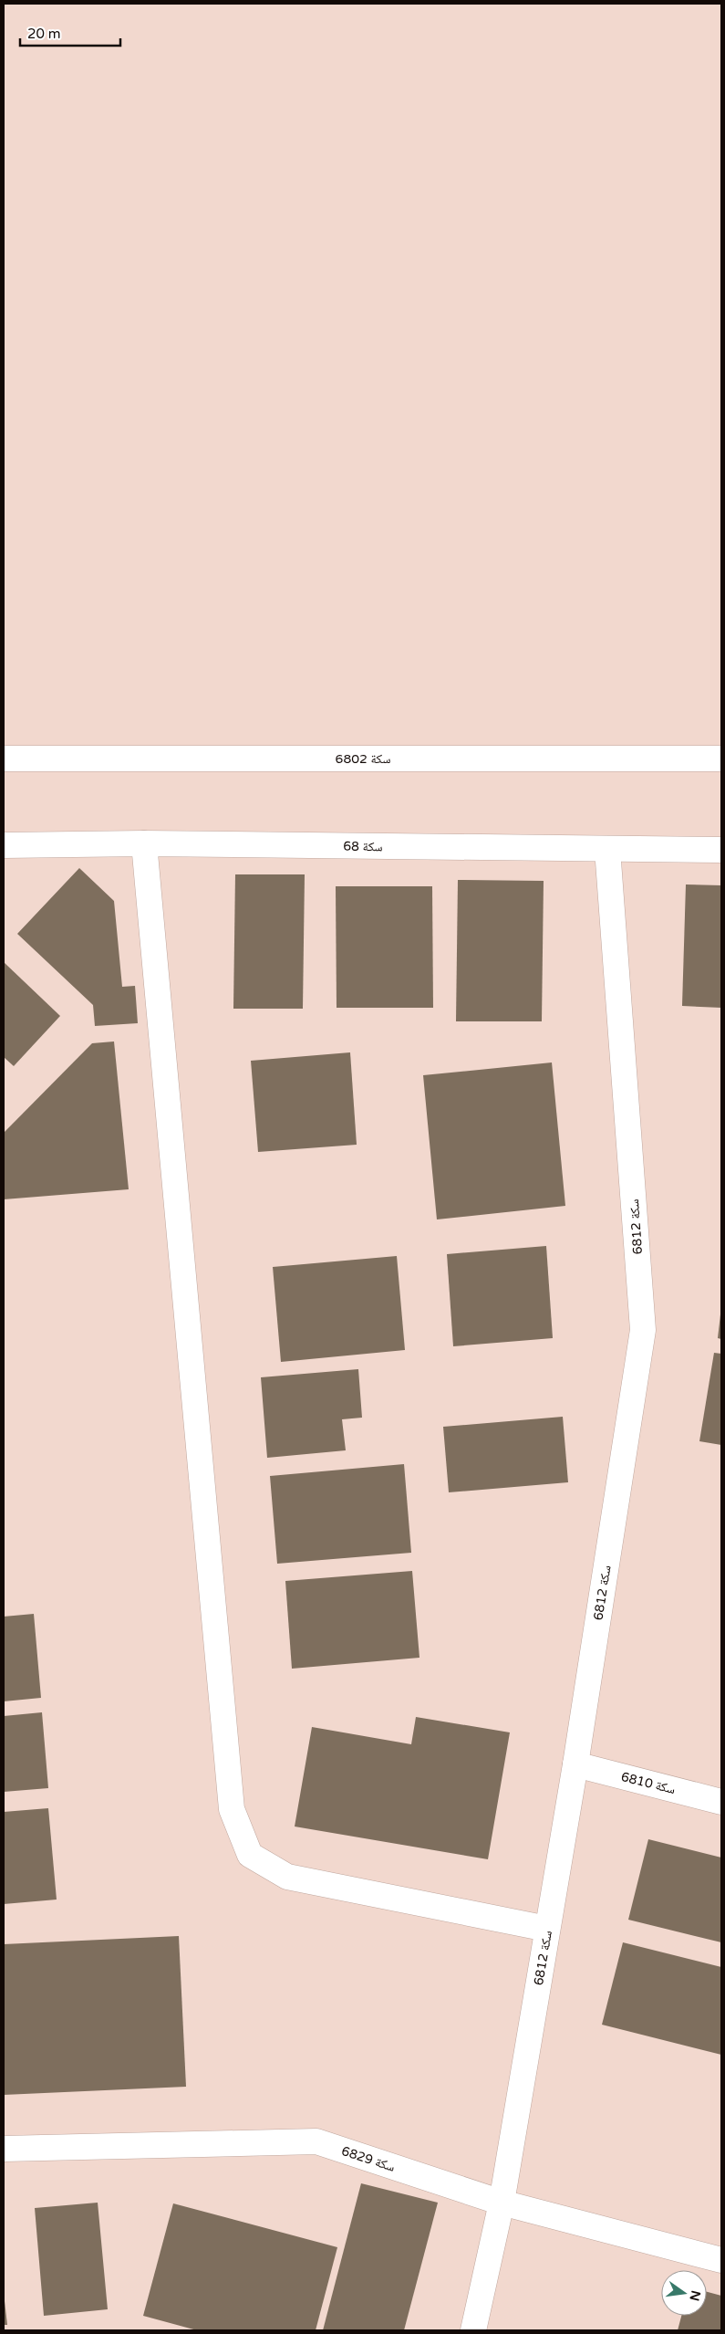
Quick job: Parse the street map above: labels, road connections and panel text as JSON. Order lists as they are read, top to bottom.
{
  "streets": {
    "street": [
      "سكة 6802",
      "68 سكة",
      "سكة 6812",
      "سكة 6810",
      "سكة 6829"
    ]
  },
  "crossings": [
    ["68 سكة", "سكة 6812"],
    ["سكة 6812", "سكة 6810"],
    ["سكة 6812", "سكة 6829"]
  ],
  "scale_bar": "20 m",
  "north": "right"
}
